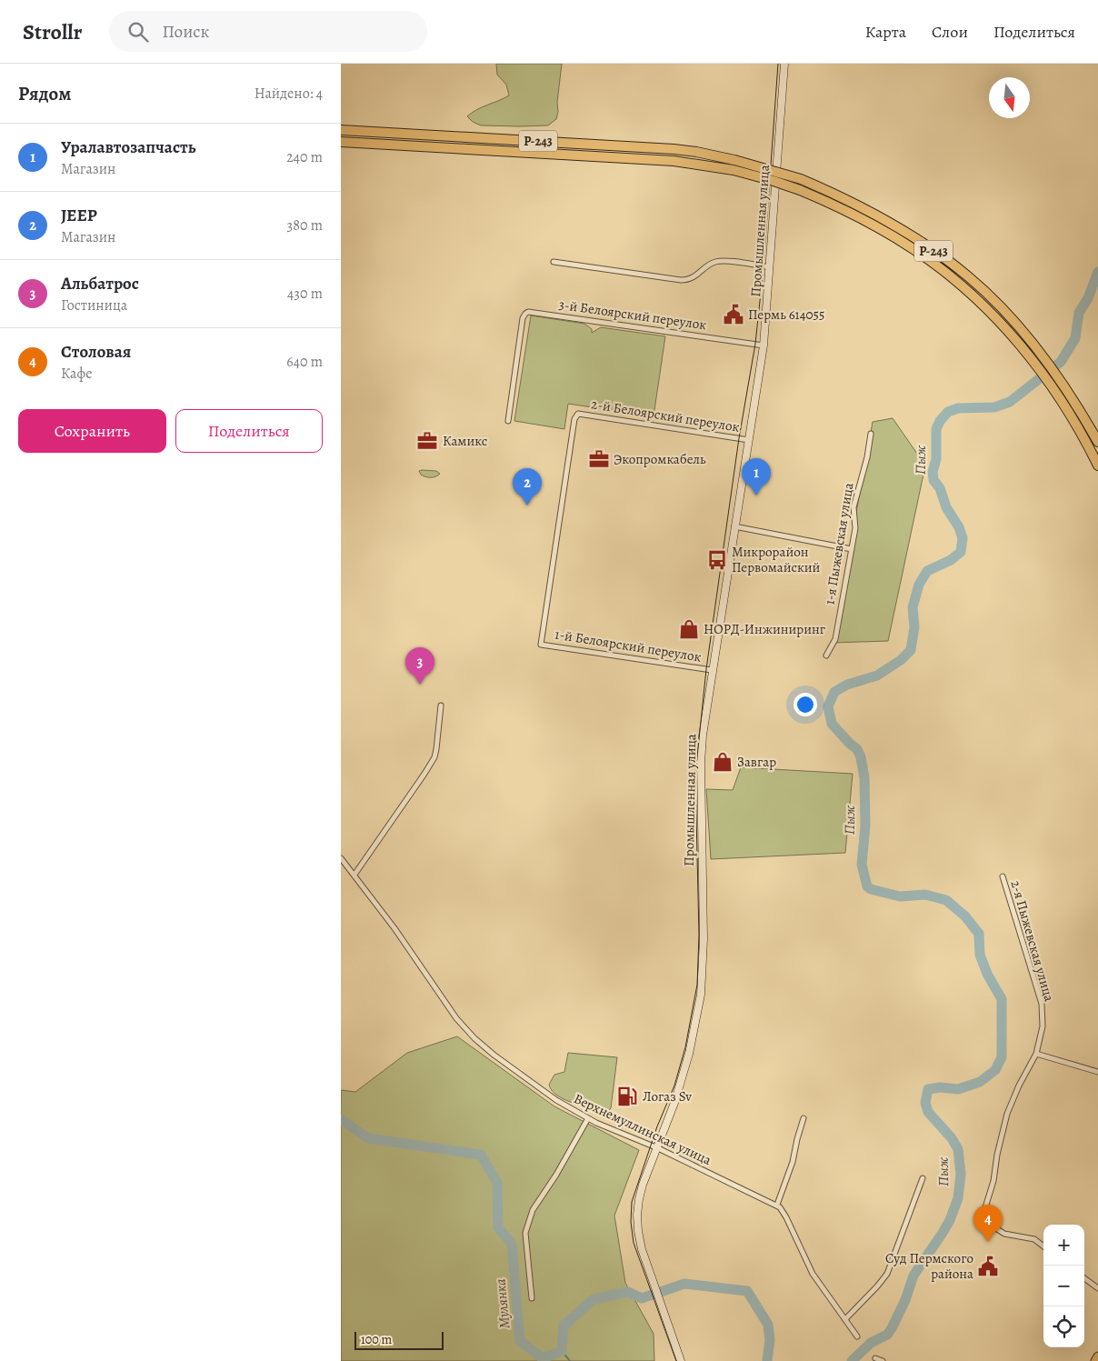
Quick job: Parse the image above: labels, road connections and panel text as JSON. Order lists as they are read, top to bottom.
{
  "streets": {
    "highway": ["Р-243"],
    "street": [
      "Промышленная улица",
      "3-й Белоярский переулок",
      "2-й Белоярский переулок",
      "1-я Пыжевская улица",
      "1-й Белоярский переулок",
      "2-я Пыжевская улица",
      "Верхнемуллинская улица"
    ]
  },
  "crossings": [
    ["Промышленная улица", "3-й Белоярский переулок"],
    ["Промышленная улица", "2-й Белоярский переулок"],
    ["Промышленная улица", "1-й Белоярский переулок"],
    ["Промышленная улица", "Верхнемуллинская улица"],
    ["2-й Белоярский переулок", "1-й Белоярский переулок"]
  ],
  "water": ["Пыж", "Мулянка"],
  "places": {
    "public building": ["Пермь 614055", "Суд Пермского района"],
    "office": ["Камикс", "Экопромкабель"],
    "bus stop": ["Микрорайон Первомайский"],
    "shop": ["НОРД-Инжиниринг", "Завгар"],
    "fuel station": ["Логаз Sv"]
  },
  "scale_bar": "100 m",
  "north": "bottom",
  "page": {
    "header": "Strollr",
    "search": "Поиск",
    "nav": ["Карта", "Слои", "Поделиться"],
    "heading": ["Рядом", "Найдено: 4"],
    "list": [
      {
        "mark": "1",
        "name": "Уралавтозапчасть",
        "note": "Магазин",
        "value": "240 m"
      },
      {
        "mark": "2",
        "name": "JEEP",
        "note": "Магазин",
        "value": "380 m"
      },
      {
        "mark": "3",
        "name": "Альбатрос",
        "note": "Гостиница",
        "value": "430 m"
      },
      {
        "mark": "4",
        "name": "Столовая",
        "note": "Кафе",
        "value": "640 m"
      }
    ],
    "buttons": ["Сохранить", "Поделиться"],
    "pins": [
      "1",
      "2",
      "3",
      "4"
    ],
    "map_buttons": ["+", "−"],
    "scale": "100 m"
  }
}
